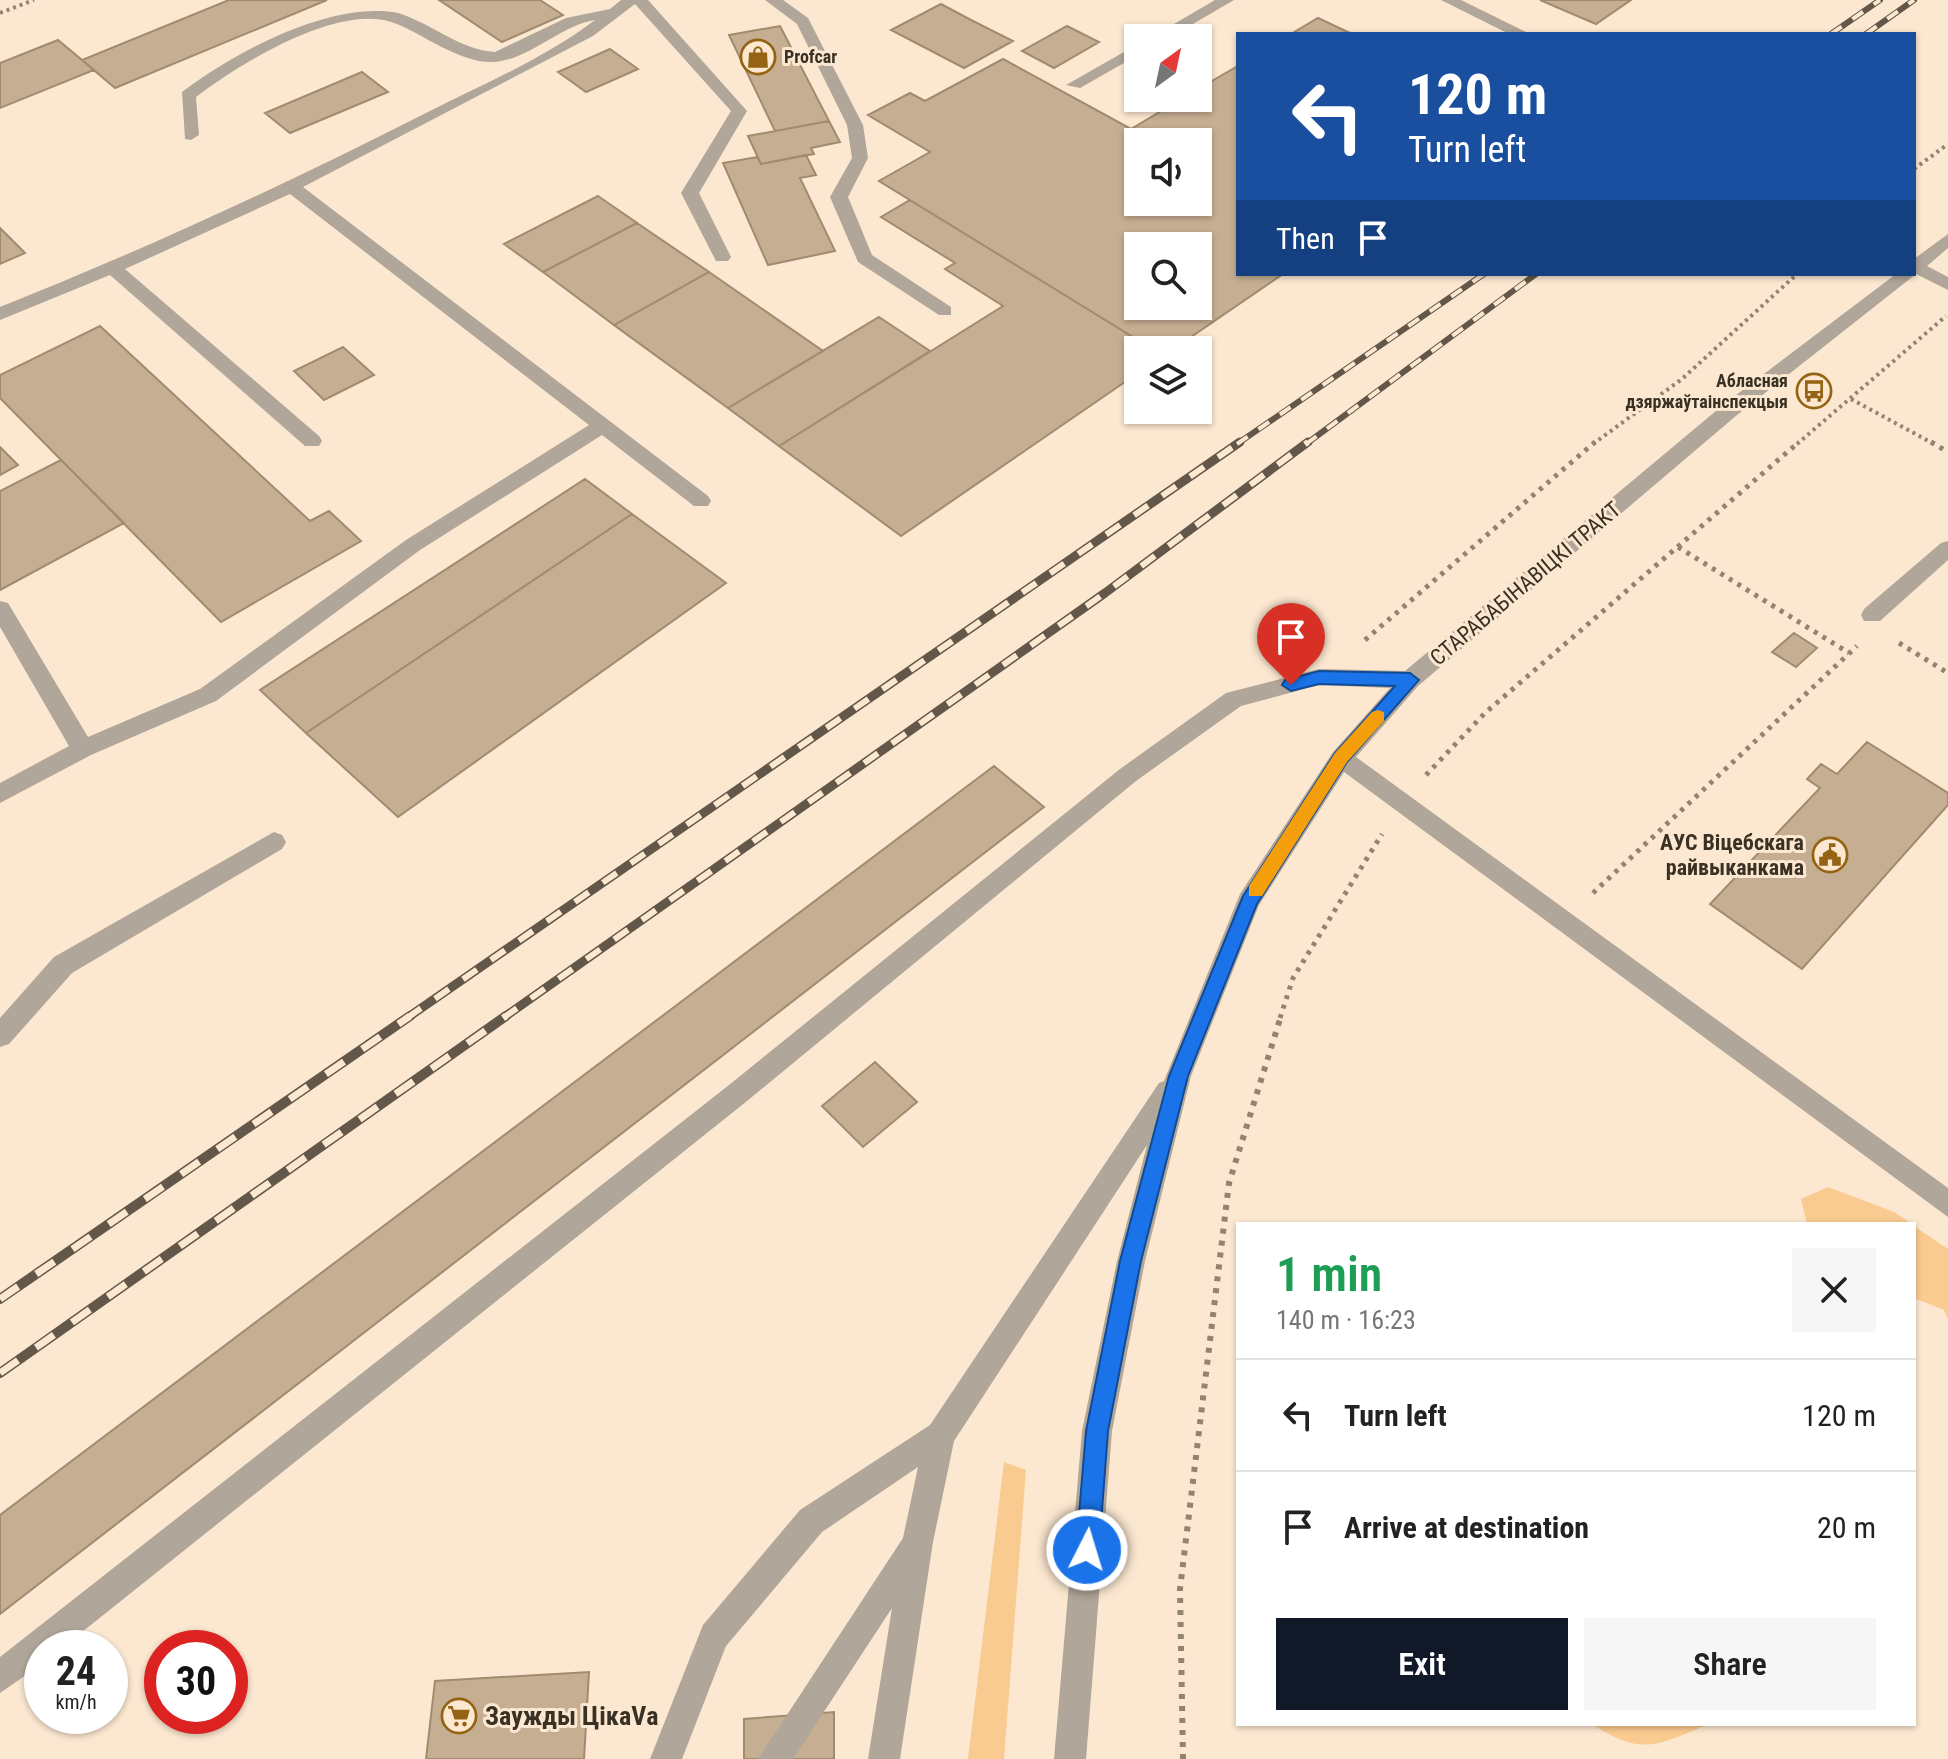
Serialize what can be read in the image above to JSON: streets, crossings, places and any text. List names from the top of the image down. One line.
{"streets":{"street":["СТАРАБАБІНАВІЦКІ ТРАКТ"]},"places":{"shop":["Profcar"],"bus stop":["Абласная дзяржаўтаінспекцыя"],"public building":["АУС Віцебскага райвыканкама"],"supermarket":["Заужды ЦікаVа"]},"north":"top right","page":{"turn":["120 m","Turn left"],"then":"Then","heading":["1 min","140 m · 16:23"],"list":[{"name":"Turn left","value":"120 m"},{"name":"Arrive at destination","value":"20 m"}],"buttons":["Exit","Share"],"speed":"24 km/h","limit":"30"}}
